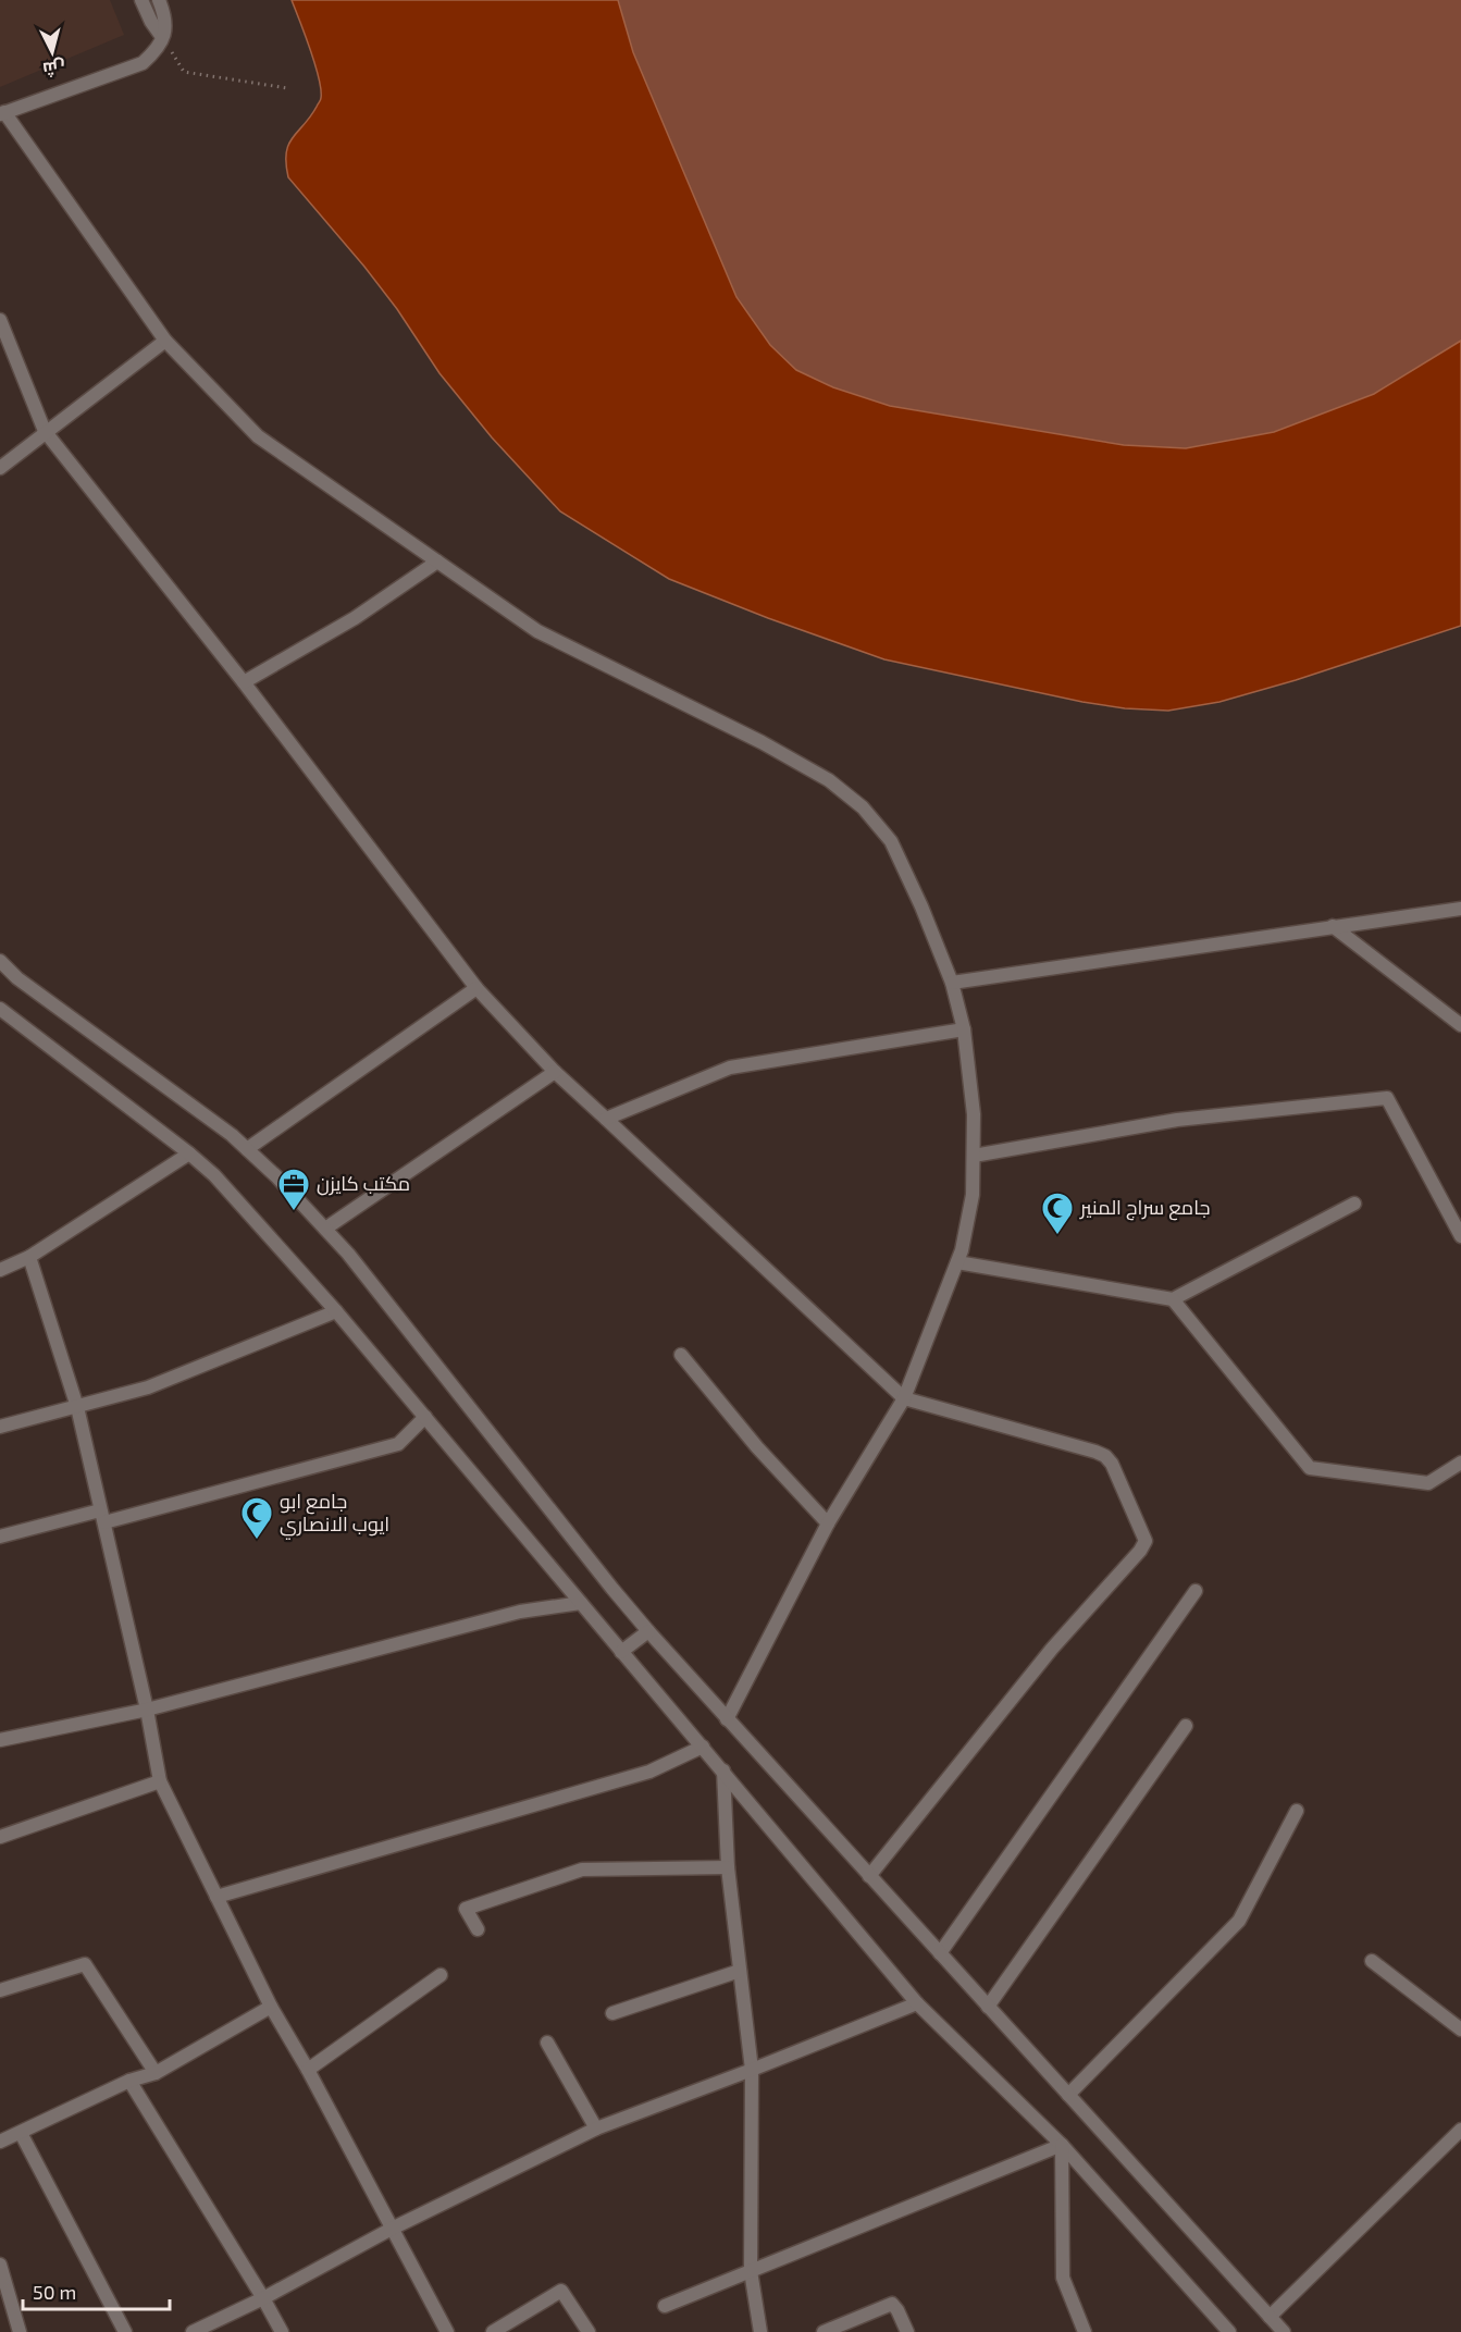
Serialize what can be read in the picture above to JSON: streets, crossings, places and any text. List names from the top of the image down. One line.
{"places":{"office":["مكتب كايزن"],"mosque":["جامع سراج المنير","جامع ابو ايوب الانصاري"]},"scale_bar":"50 m","north":"bottom"}
